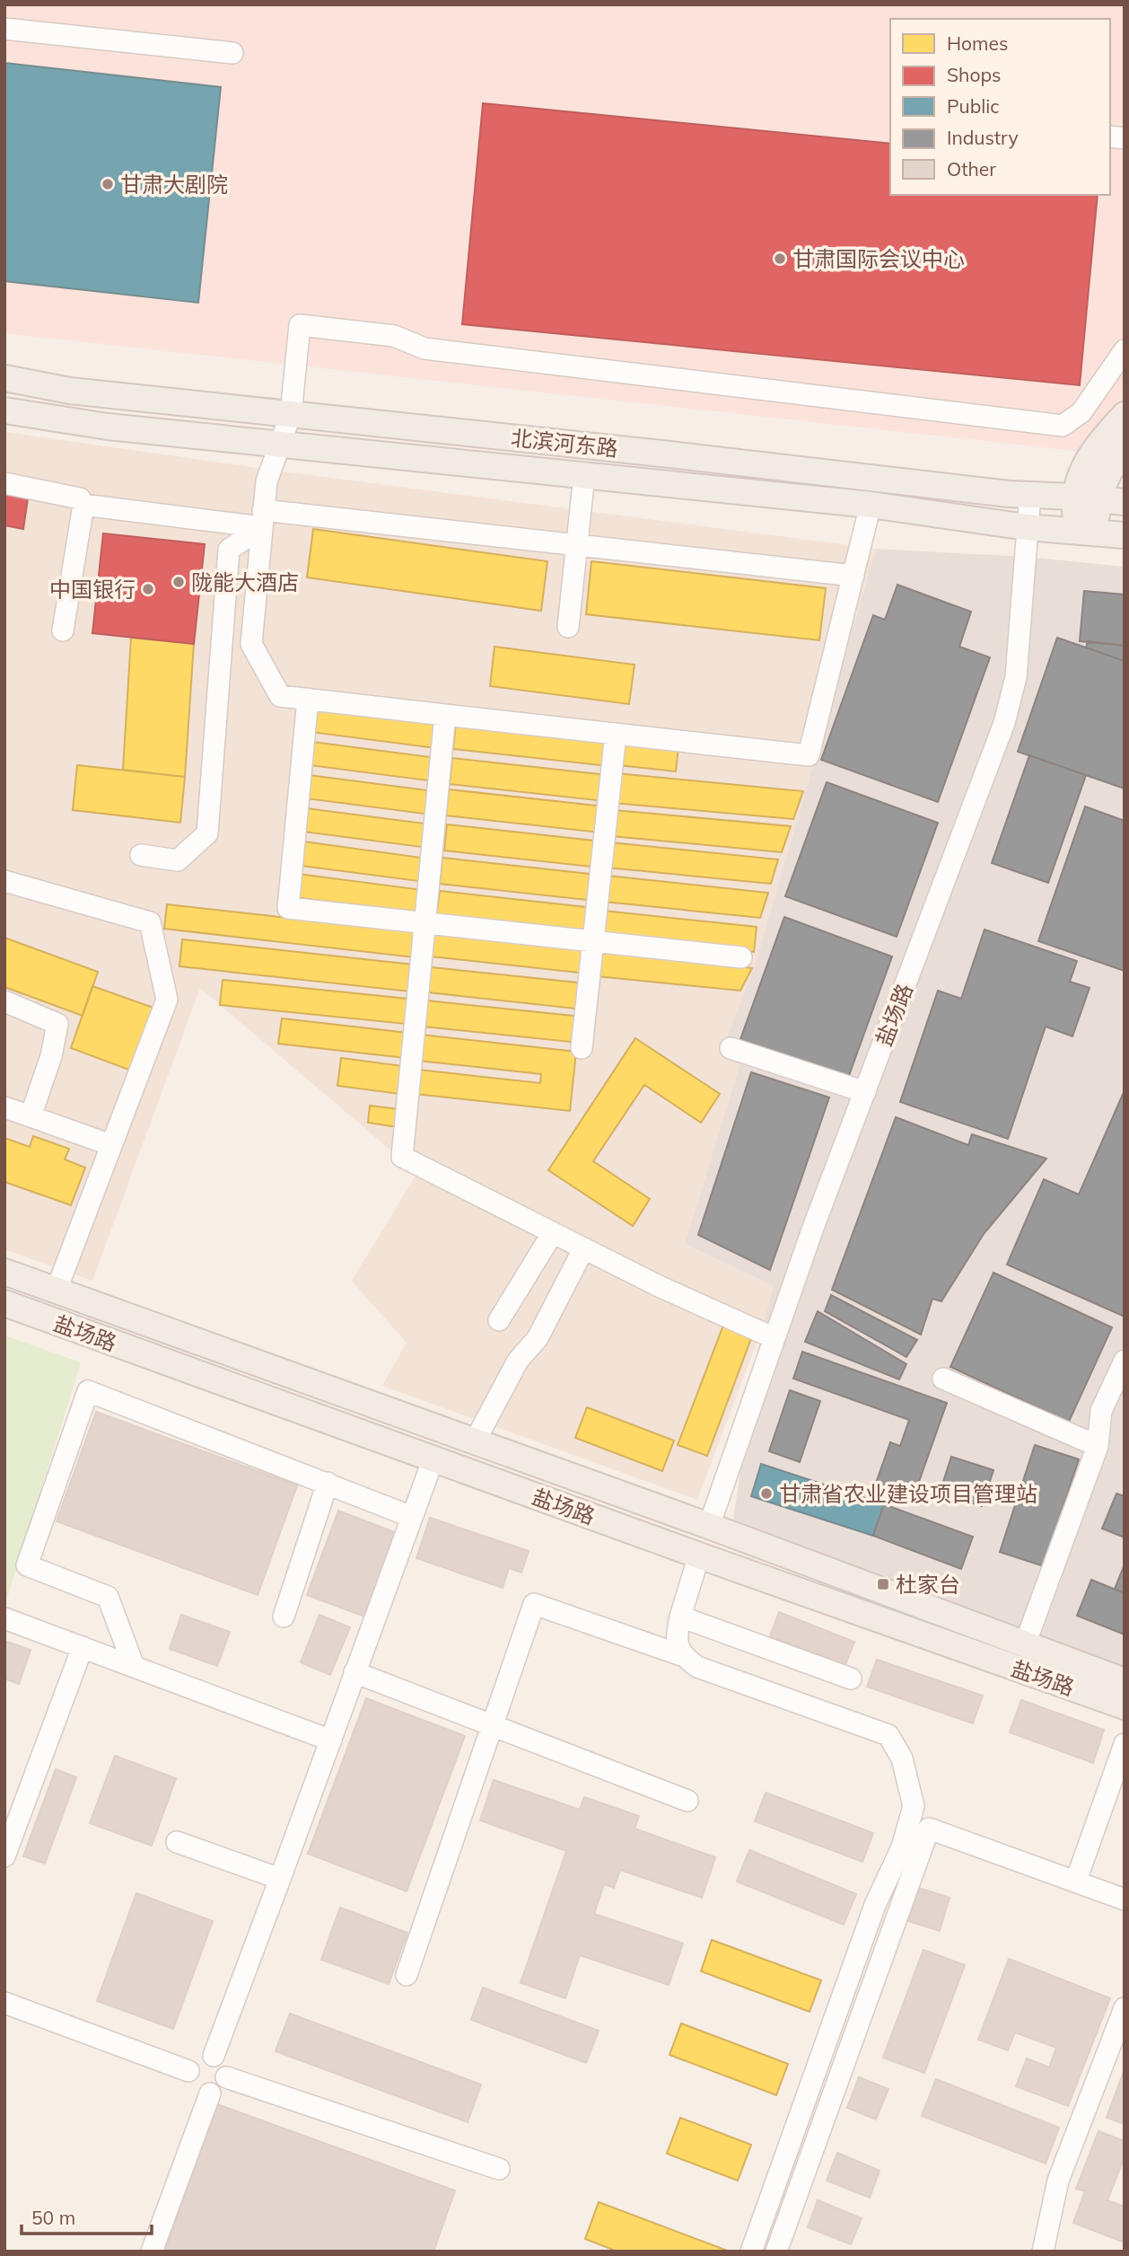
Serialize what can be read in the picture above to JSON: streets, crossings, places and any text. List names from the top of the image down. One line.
{"streets":{"main road":["北滨河东路","盐场路"]},"crossings":[["北滨河东路","盐场路"]],"places":{"other":["甘肃大剧院","甘肃国际会议中心","陇能大酒店","中国银行","甘肃省农业建设项目管理站"],"transit":["杜家台"]},"legend":["Homes","Shops","Public","Industry","Other"],"scale_bar":"50 m"}
